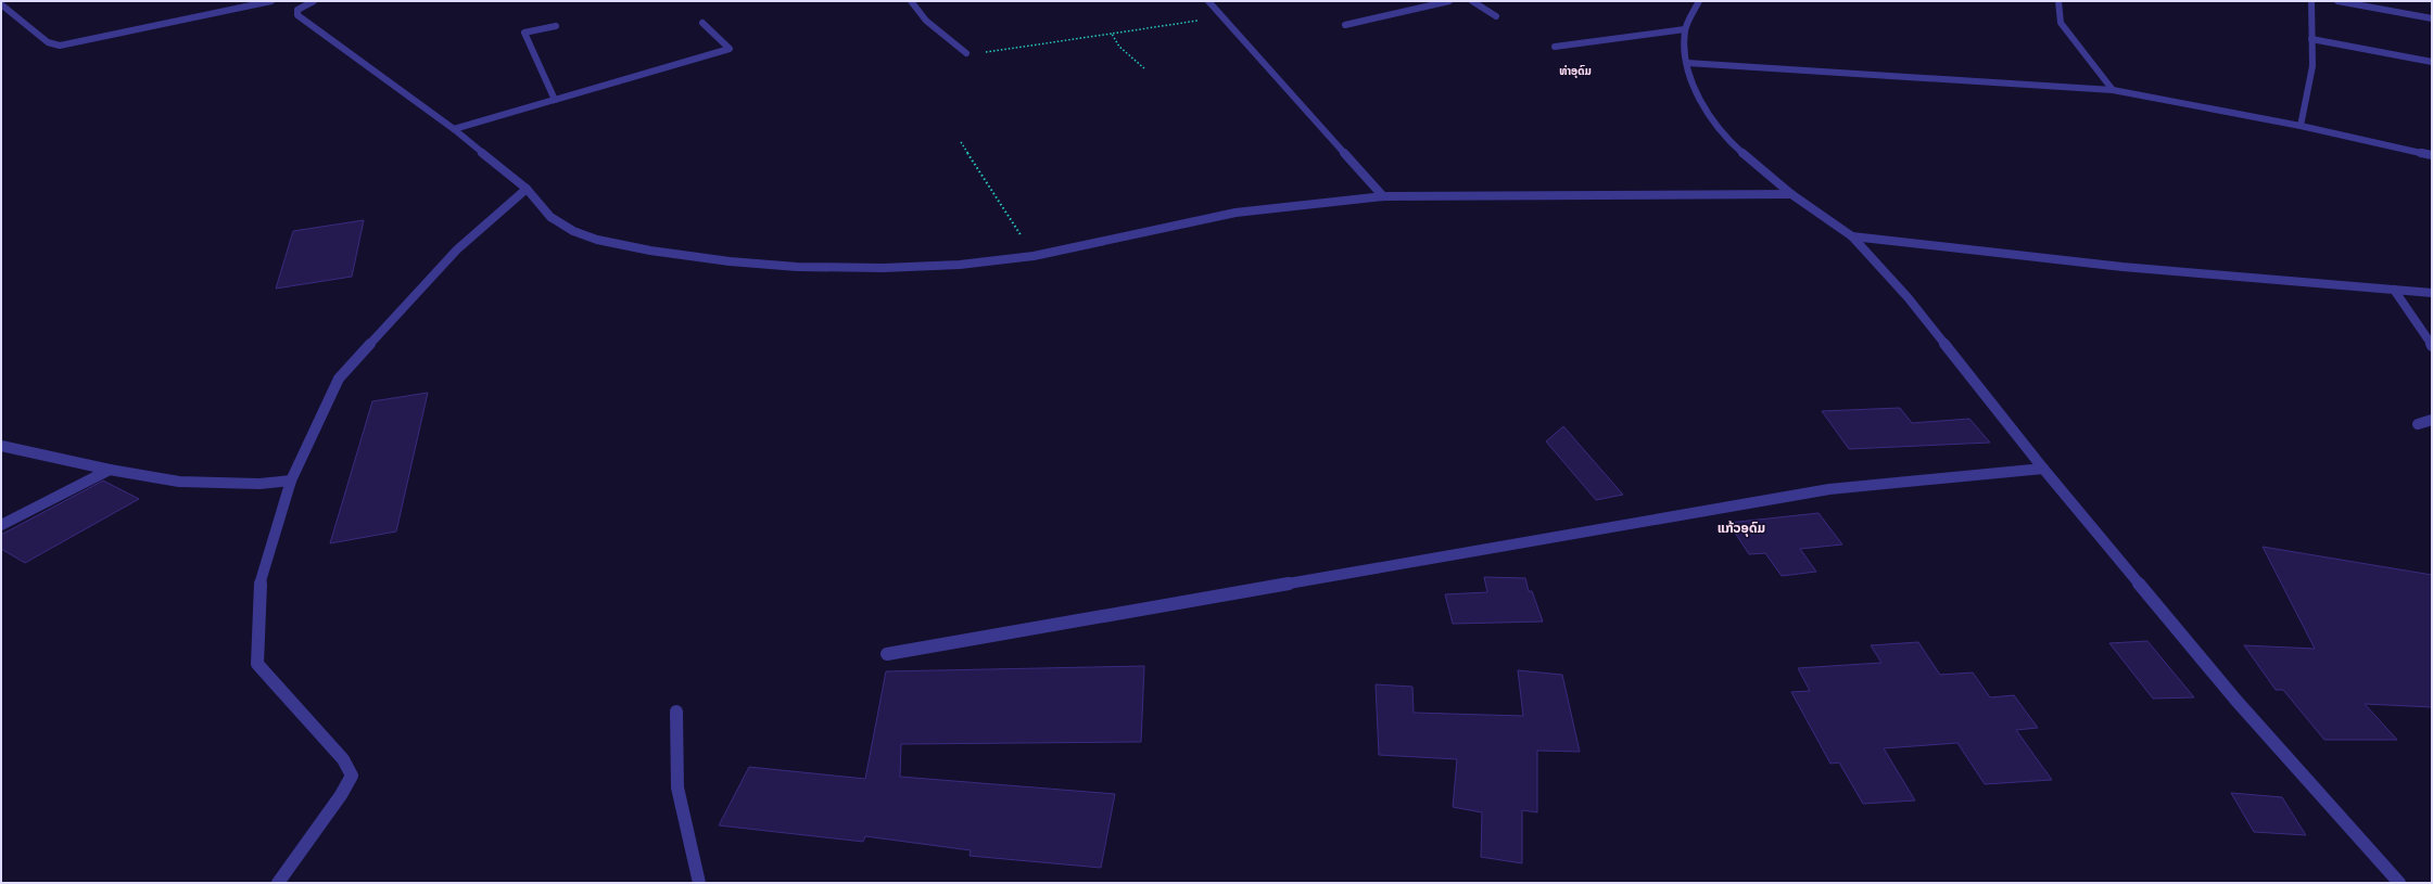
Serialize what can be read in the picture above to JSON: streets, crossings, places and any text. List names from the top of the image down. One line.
{"districts":["ທ່າອຸດົມ","ແກ້ວອຸດົມ"]}
